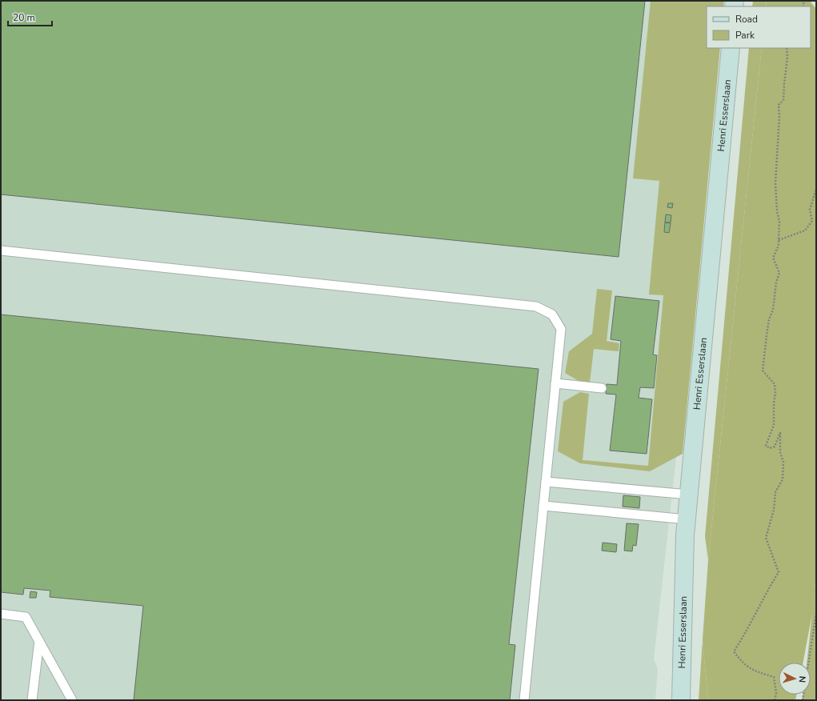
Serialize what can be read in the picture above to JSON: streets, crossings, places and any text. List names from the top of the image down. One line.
{"streets":{"street":["Henri Esserslaan"]},"legend":["Road","Park"],"scale_bar":"20 m","north":"right"}
